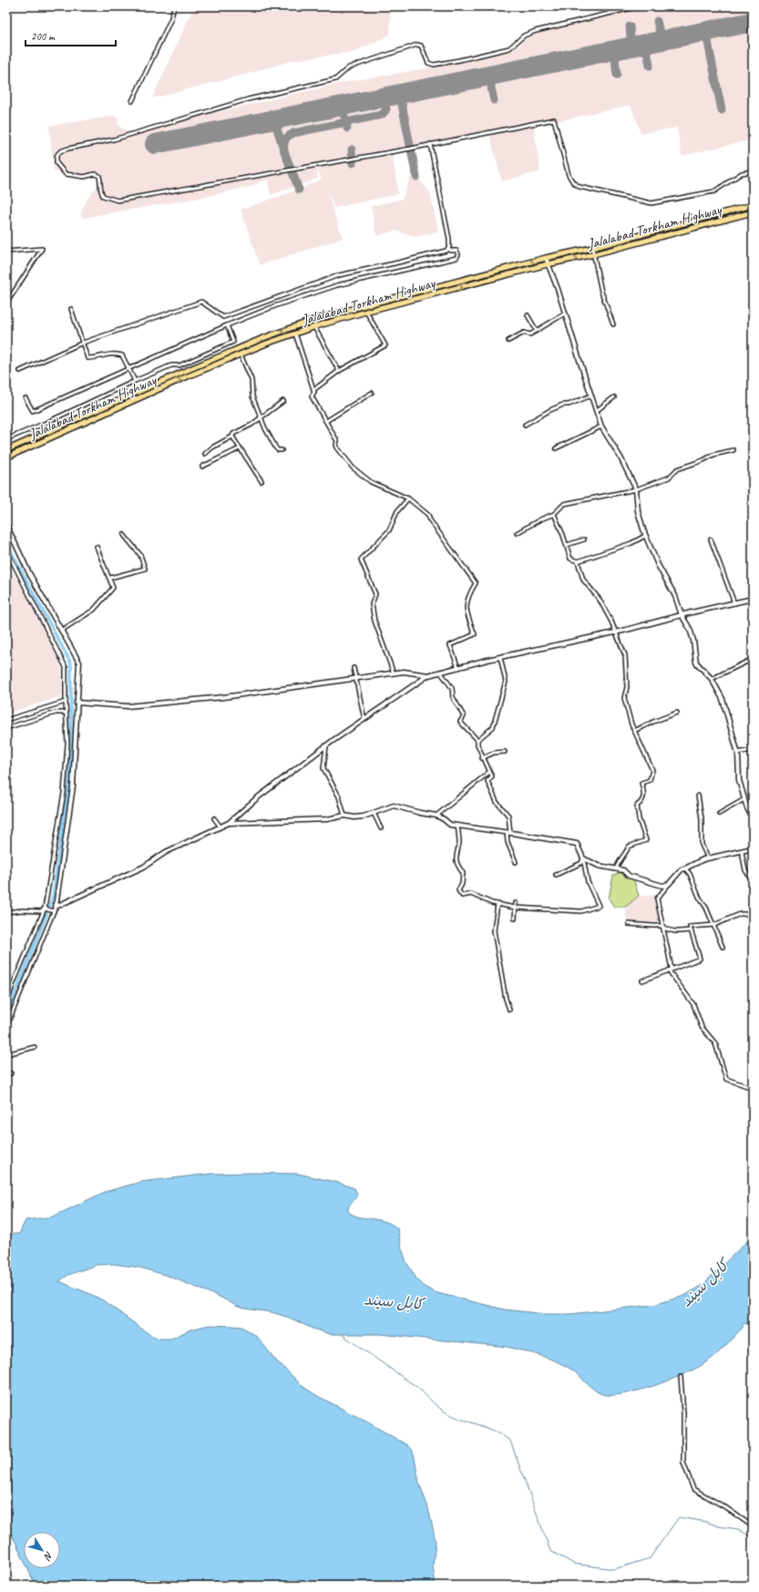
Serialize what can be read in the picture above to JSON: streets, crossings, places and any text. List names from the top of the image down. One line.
{"streets":{"highway":["Jalalabad Torkham Highway"]},"water":["کابل سيند"],"scale_bar":"200 m","north":"bottom right"}
